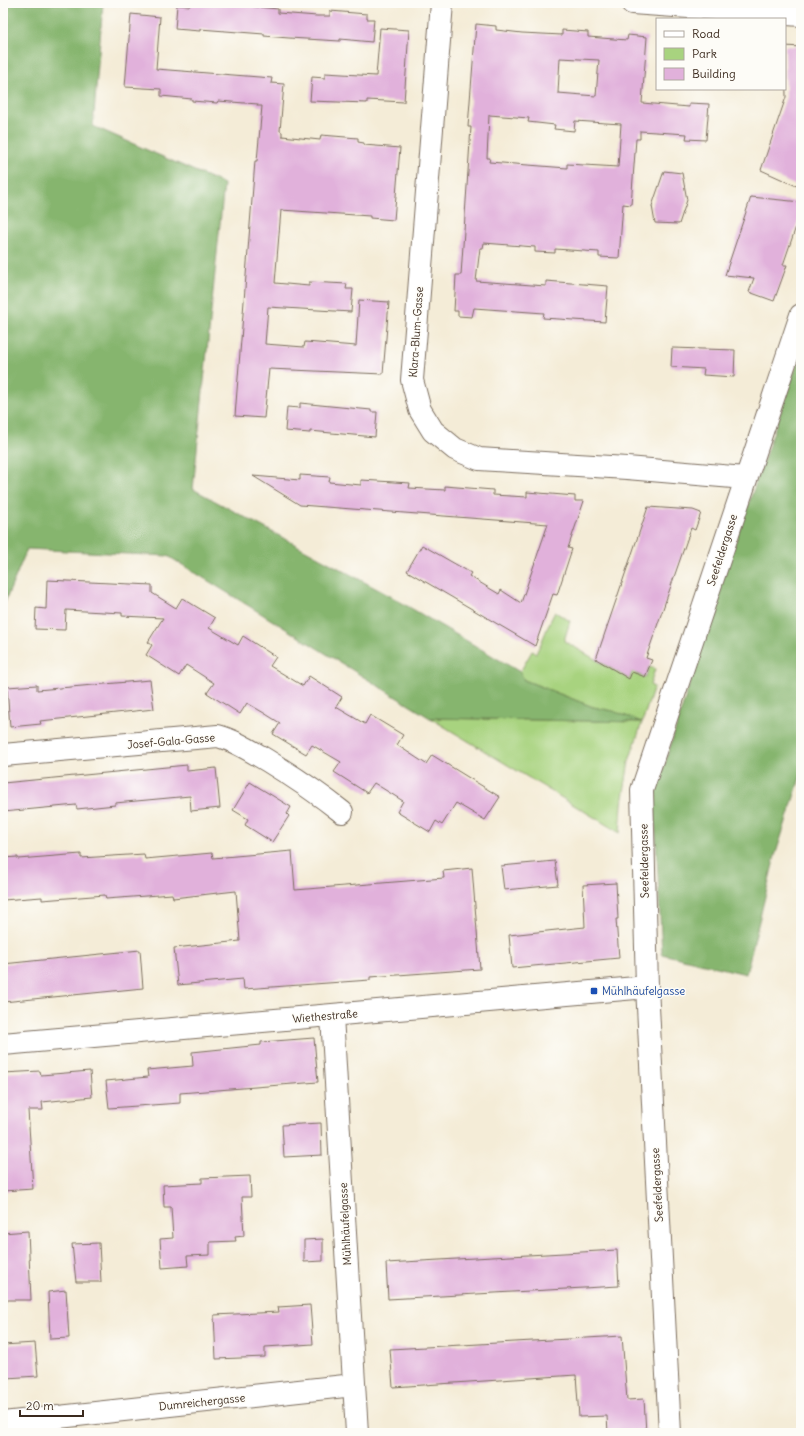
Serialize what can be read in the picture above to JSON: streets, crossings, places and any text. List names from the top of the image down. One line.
{"streets":{"street":["Klara-Blum-Gasse","Seefeldergasse","Josef-Gala-Gasse","Wiethestraße","Mühlhäufelgasse","Dumreichergasse"]},"crossings":[["Klara-Blum-Gasse","Seefeldergasse"],["Seefeldergasse","Wiethestraße"],["Wiethestraße","Mühlhäufelgasse"],["Mühlhäufelgasse","Dumreichergasse"]],"places":{"transit":["Mühlhäufelgasse"]},"legend":["Road","Park","Building"],"scale_bar":"20 m"}
